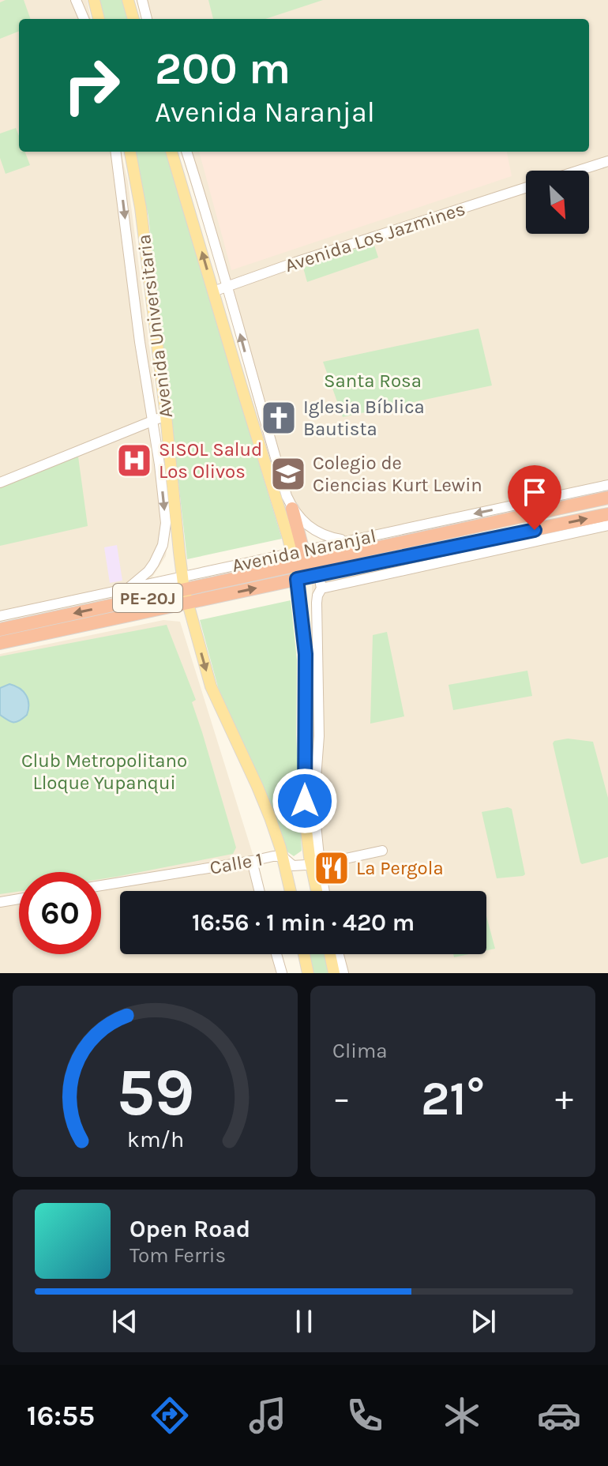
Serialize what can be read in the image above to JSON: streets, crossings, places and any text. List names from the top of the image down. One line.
{"streets":{"highway":["Avenida Naranjal","PE-20J"],"main road":["Avenida Los Jazmines","Avenida Universitaria","Calle 1"]},"crossings":[["Avenida Universitaria","Avenida Naranjal"],["Avenida Universitaria","Calle 1"]],"parks":["Santa Rosa","Club Metropolitano Lloque Yupanqui"],"places":{"church":["Iglesia Bíblica Bautista"],"hospital":["SISOL Salud Los Olivos"],"school or university":["Colegio de Ciencias Kurt Lewin"],"restaurant":["La Pergola"]},"north":"bottom right","page":{"turn":["200 m","Avenida Naranjal"],"limit":"60","trip":"16:56 · 1 min · 420 m","tile":"Clima","heat":["−","21°","+"],"song":["Open Road","Tom Ferris"],"tabs":"16:55","gauge":["59","km/h"]}}
